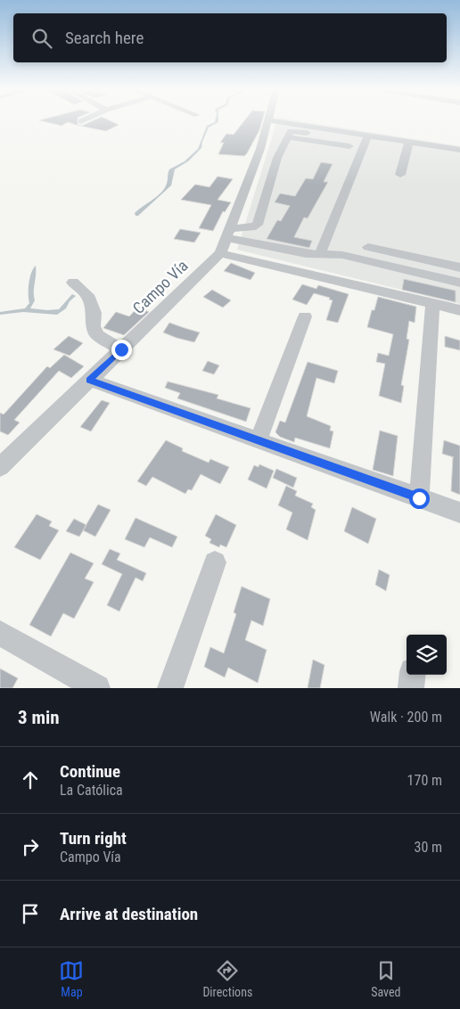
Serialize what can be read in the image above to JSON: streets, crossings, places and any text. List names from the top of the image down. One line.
{"streets":{"street":["Campo Vía"]},"page":{"search":"Search here","heading":["3 min","Walk · 200 m"],"list":[["Continue","La Católica","170 m"],["Turn right","Campo Vía","30 m"],"Arrive at destination"],"nav":["Map","Directions","Saved"]}}
